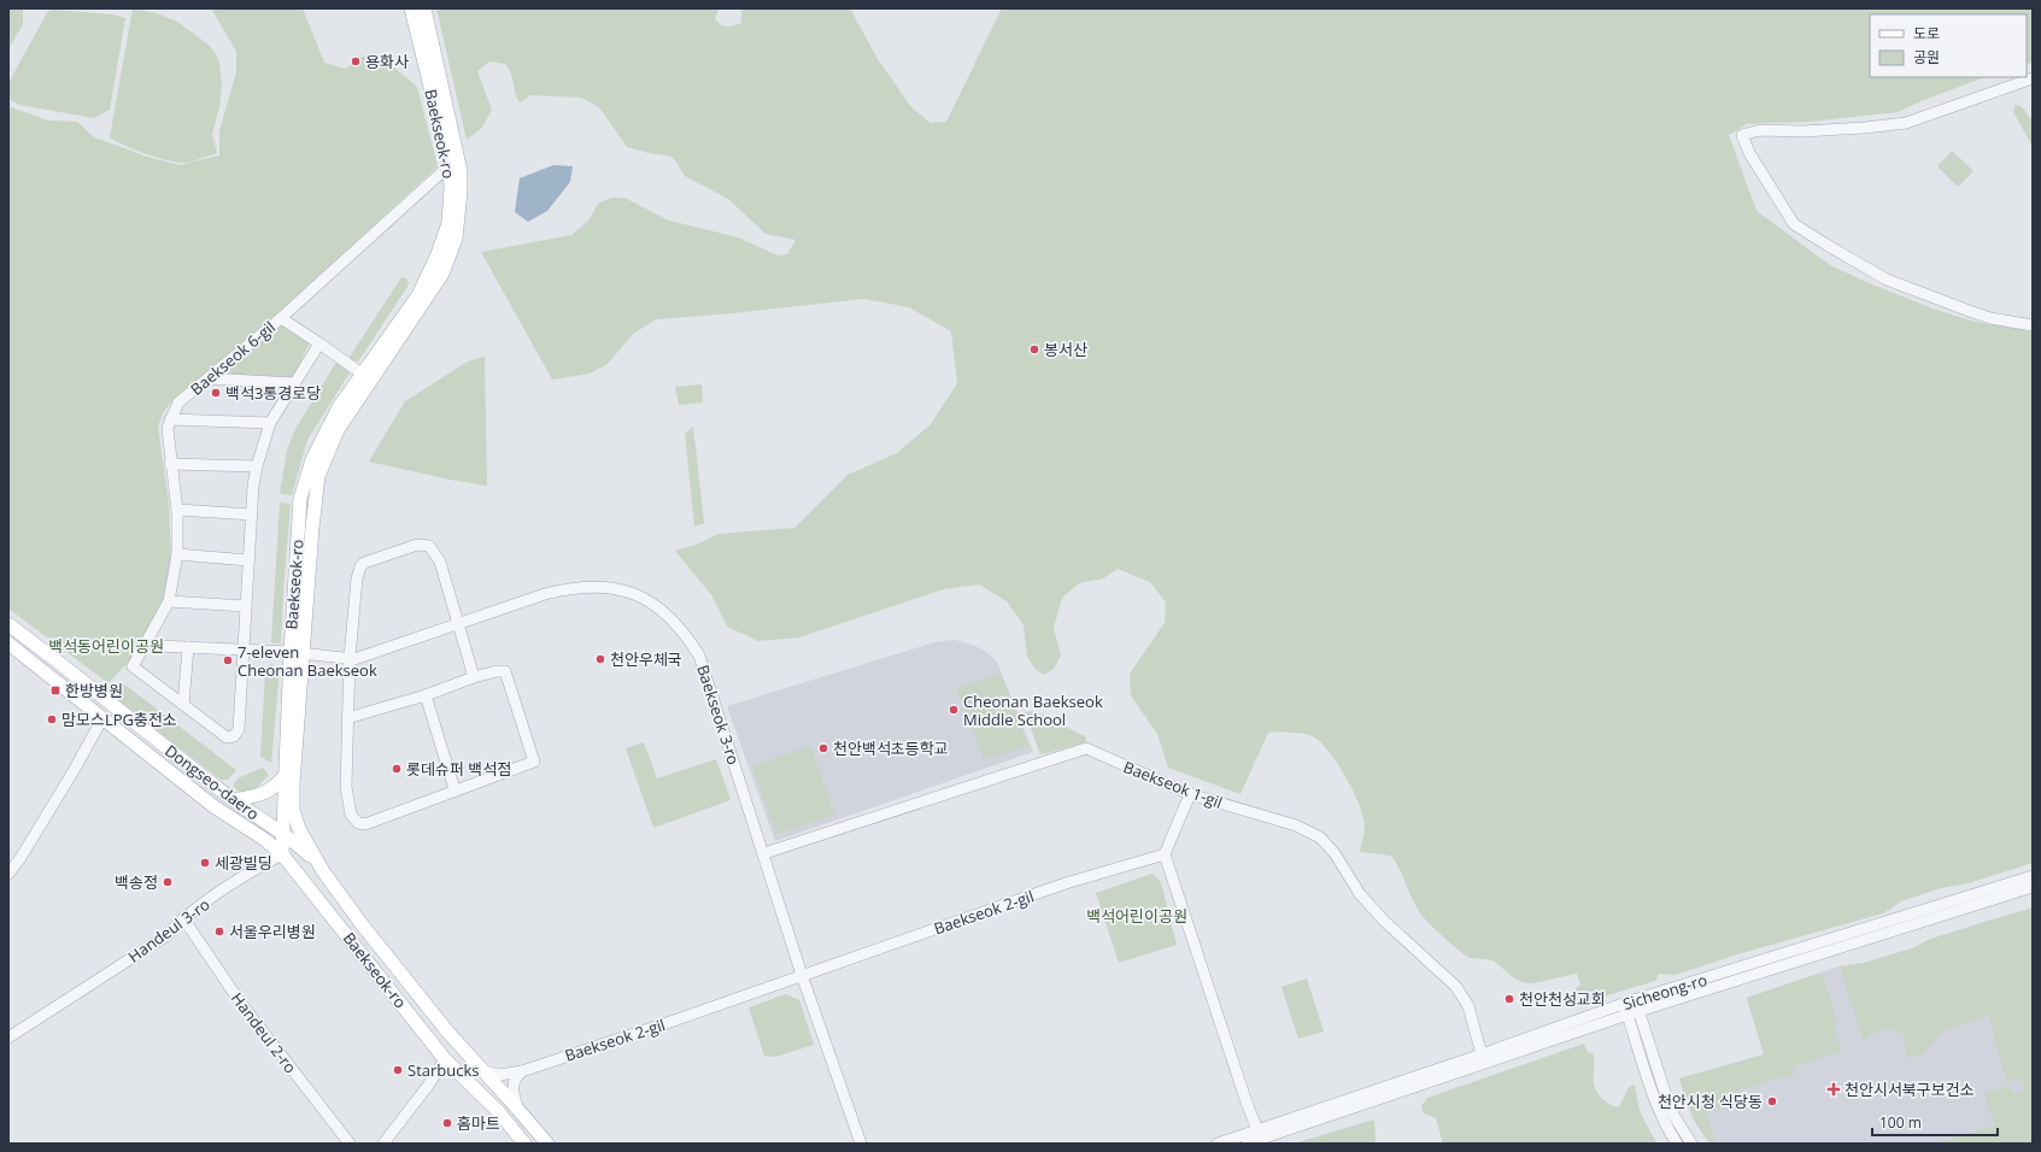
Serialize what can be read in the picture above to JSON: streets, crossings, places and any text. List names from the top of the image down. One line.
{"streets":{"main road":["Baekseok-ro","Dongseo-daero"],"street":["Baekseok 6-gil","Baekseok 3-ro","Baekseok 1-gil","Baekseok 2-gil","Handeul 3-ro","Sicheong-ro","Handeul 2-ro"]},"crossings":[["Baekseok-ro","Baekseok 6-gil"],["Baekseok-ro","Baekseok 3-ro"],["Baekseok-ro","Dongseo-daero"],["Baekseok-ro","Baekseok 2-gil"],["Baekseok-ro","Handeul 3-ro"],["Baekseok 6-gil","Baekseok 3-ro"],["Baekseok 3-ro","Baekseok 1-gil"],["Baekseok 3-ro","Baekseok 2-gil"],["Dongseo-daero","Handeul 3-ro"],["Baekseok 1-gil","Sicheong-ro"],["Handeul 3-ro","Handeul 2-ro"]],"parks":["백석동어린이공원","백석어린이공원"],"places":{"other":["용화사","봉서산","백석3통경로당","천안우체국","7-eleven Cheonan Baekseok","Cheonan Baekseok Middle School","맘모스LPG충전소","천안백석초등학교","롯데슈퍼 백석점","세광빌딩","백송정","서울우리병원","천안천성교회","Starbucks","천안시청 식당동","홈마트"],"transit":["한방병원"],"health":["천안시서북구보건소"]},"legend":["도로","공원"],"scale_bar":"100 m"}
